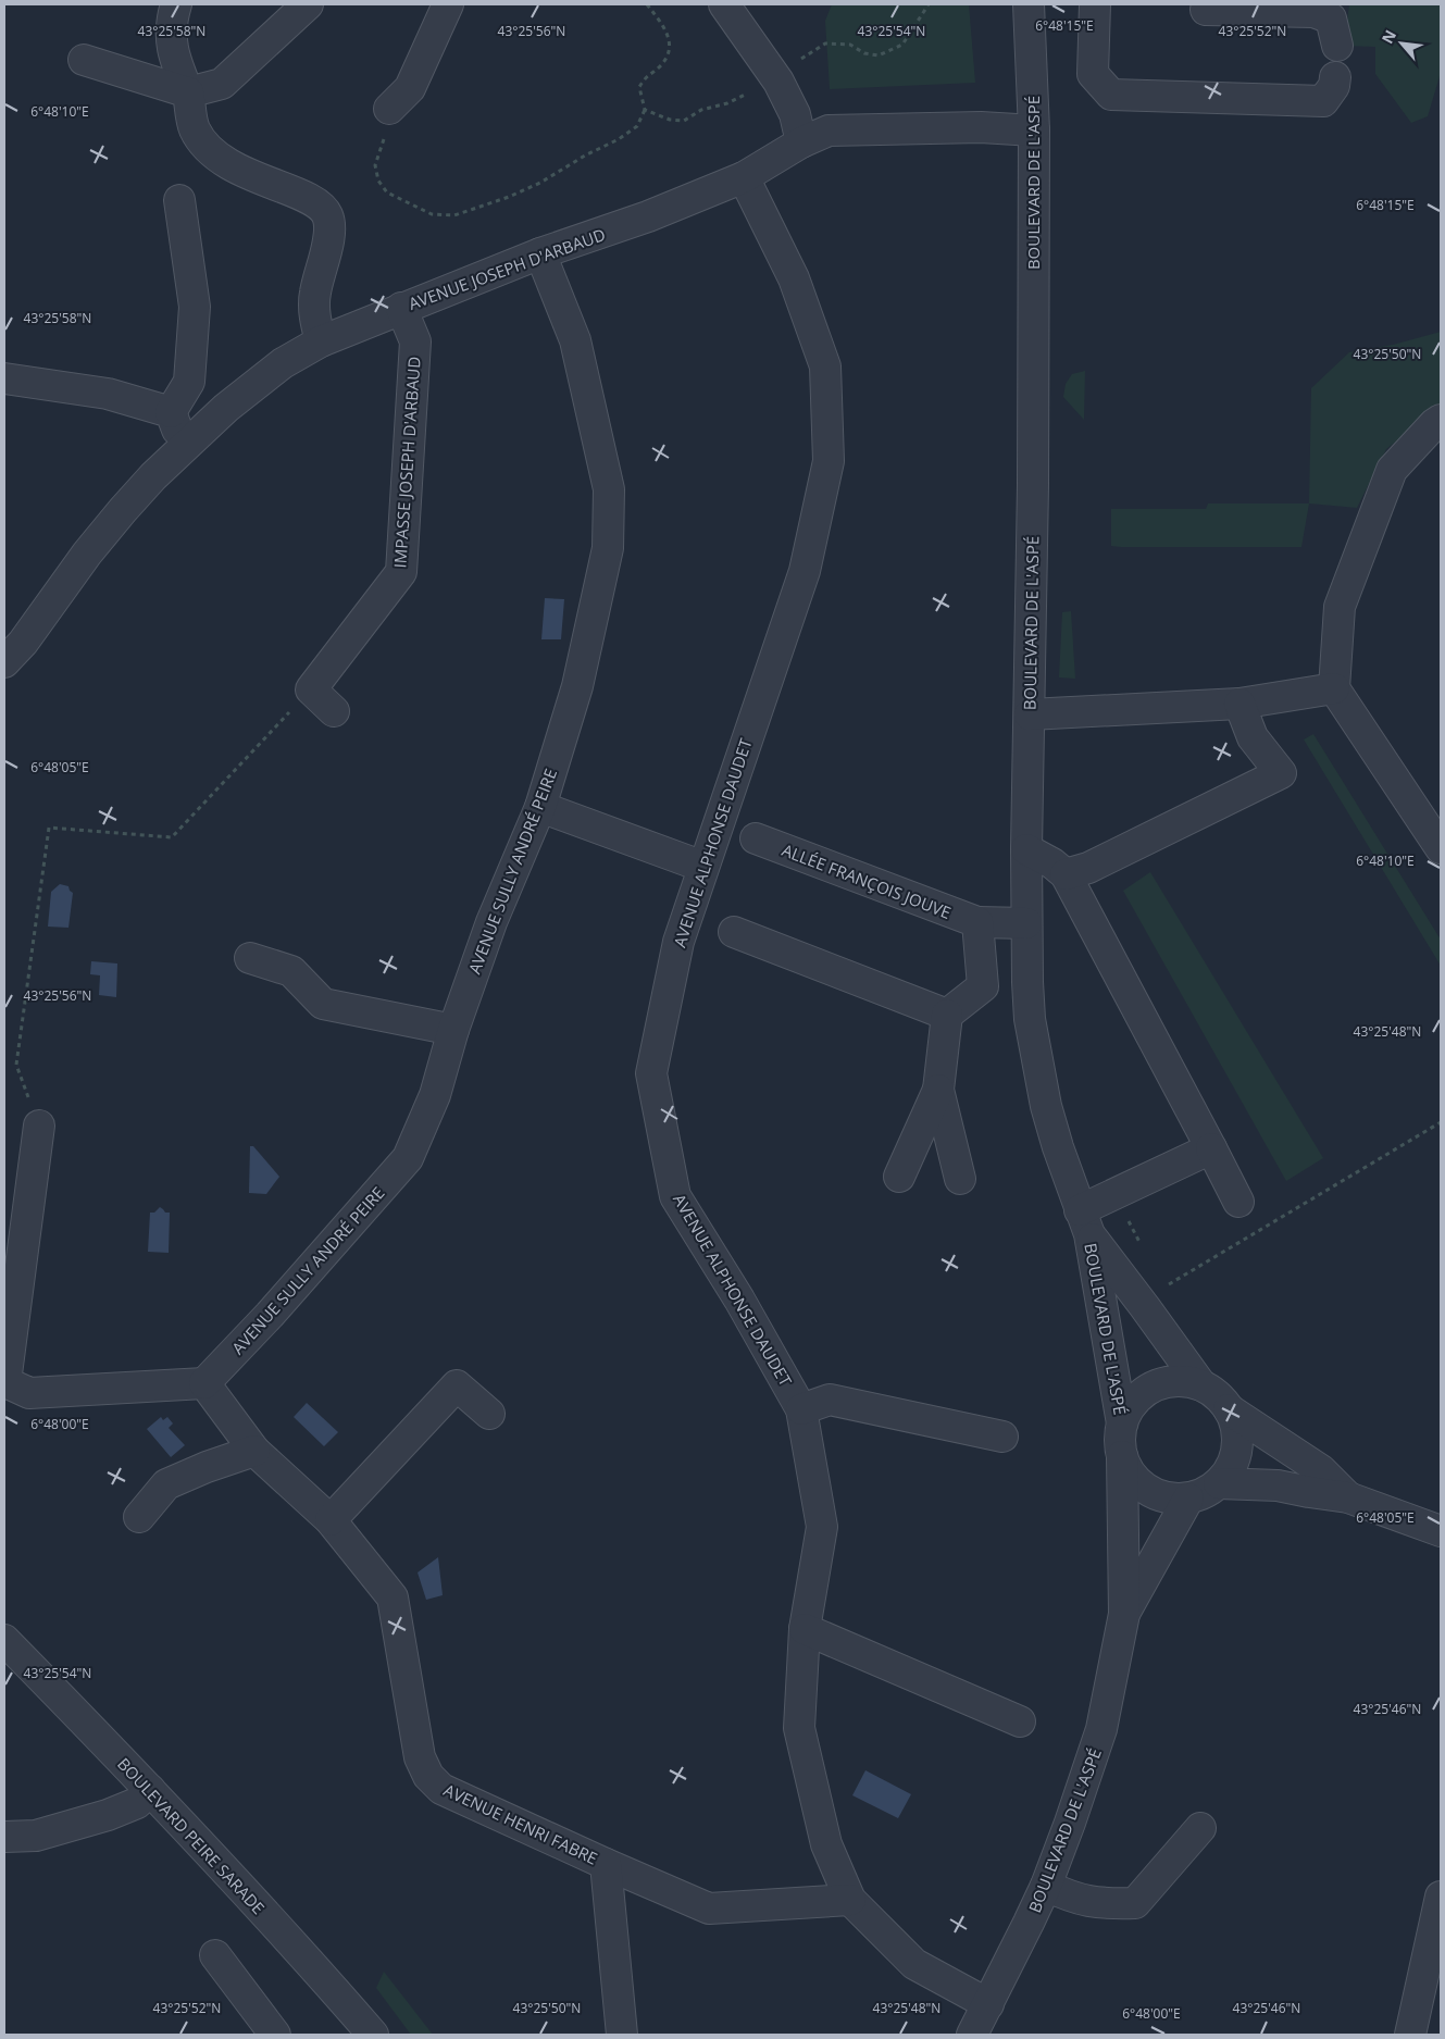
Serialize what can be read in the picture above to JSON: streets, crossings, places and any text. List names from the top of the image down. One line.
{"streets":{"street":["BOULEVARD DE L'ASPÉ","AVENUE JOSEPH D'ARBAUD","IMPASSE JOSEPH D'ARBAUD","AVENUE ALPHONSE DAUDET","AVENUE SULLY ANDRÉ PEIRE","ALLÉE FRANÇOIS JOUVE","AVENUE HENRI FABRE","BOULEVARD PEIRE SARADE"]},"crossings":[["BOULEVARD DE L'ASPÉ","AVENUE JOSEPH D'ARBAUD"],["BOULEVARD DE L'ASPÉ","AVENUE ALPHONSE DAUDET"],["BOULEVARD DE L'ASPÉ","ALLÉE FRANÇOIS JOUVE"],["AVENUE JOSEPH D'ARBAUD","IMPASSE JOSEPH D'ARBAUD"],["AVENUE JOSEPH D'ARBAUD","AVENUE ALPHONSE DAUDET"],["AVENUE JOSEPH D'ARBAUD","AVENUE SULLY ANDRÉ PEIRE"],["AVENUE ALPHONSE DAUDET","AVENUE HENRI FABRE"],["AVENUE SULLY ANDRÉ PEIRE","AVENUE HENRI FABRE"]],"north":"top left","coordinates":["6°48'15\"E","43°25'58\"N","43°25'56\"N","43°25'54\"N","43°25'52\"N","6°48'10\"E","43°25'50\"N","6°48'05\"E","43°25'48\"N","6°48'00\"E","43°25'46\"N"]}
